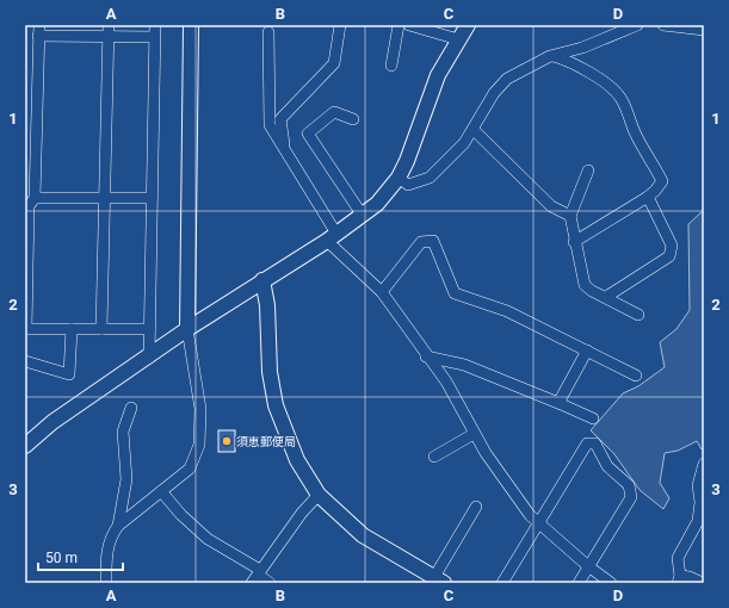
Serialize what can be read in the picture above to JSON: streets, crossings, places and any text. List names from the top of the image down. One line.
{"places":["須恵郵便局"],"scale_bar":"50 m","grid":{"columns":["A","B","C","D"],"rows":["1","2","3"]}}
